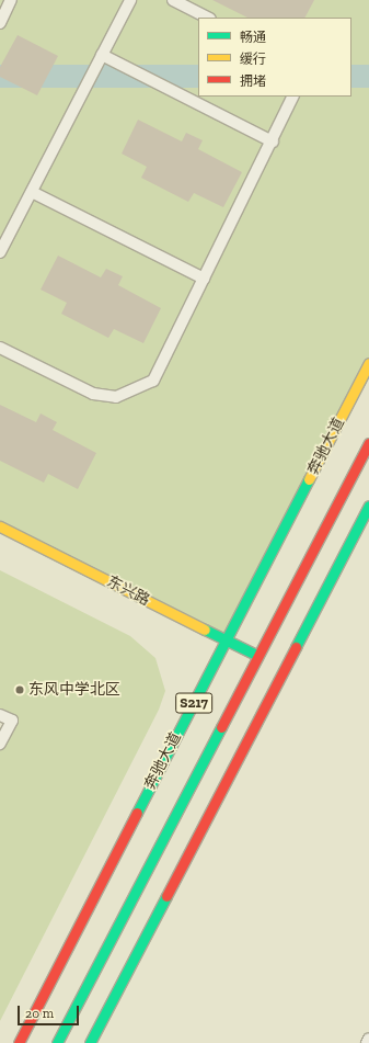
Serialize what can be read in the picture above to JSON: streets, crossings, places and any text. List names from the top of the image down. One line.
{"streets":{"main road":["奔驰大道","东兴路","S217"]},"crossings":[["奔驰大道","东兴路"],["东兴路","S217"]],"places":["东风中学北区"],"legend":["畅通","缓行","拥堵"],"scale_bar":"20 m"}
